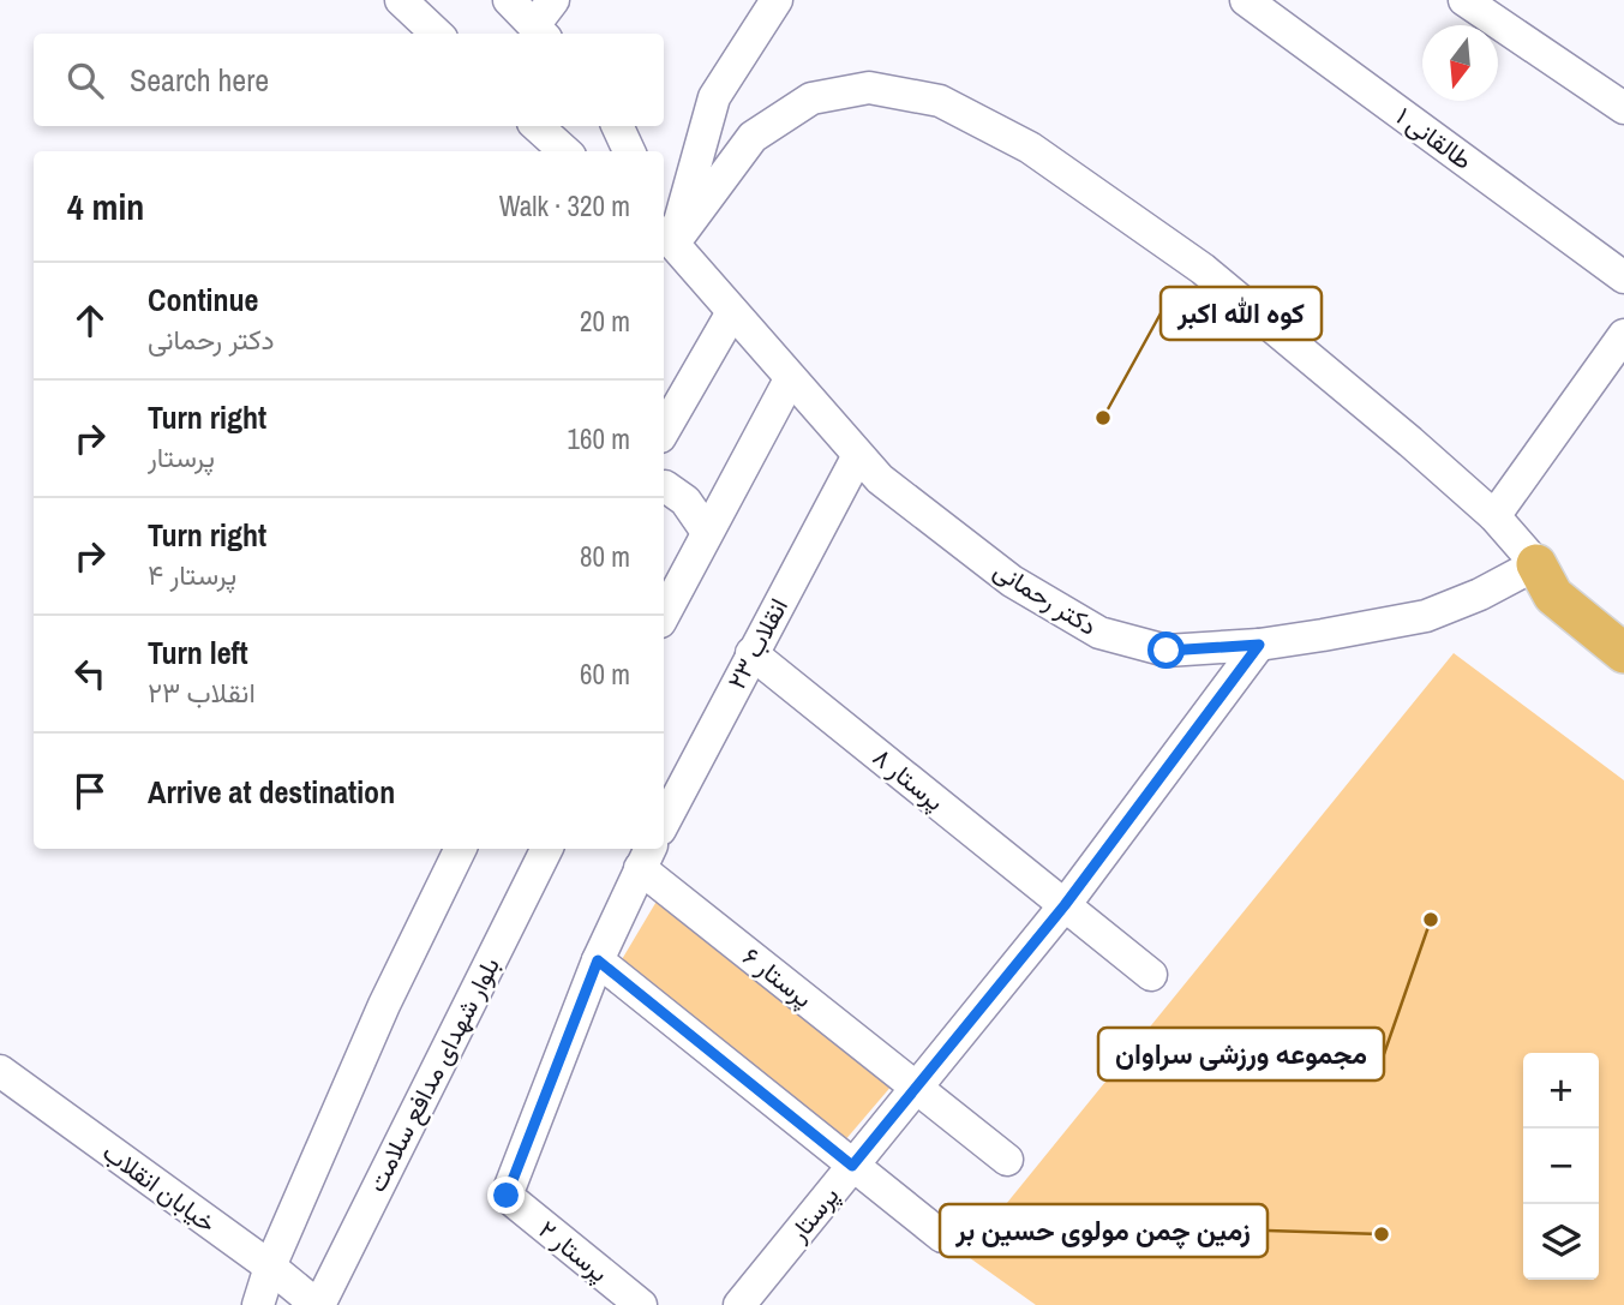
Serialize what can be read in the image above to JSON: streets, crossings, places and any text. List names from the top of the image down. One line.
{"streets":{"street":["طالقانی ۱","دکتر رحمانی","انقلاب ۲۳","پرستار ۸","پرستار ۶","بلوار شهدای مدافع سلامت","خیابان انقلاب","پرستار","پرستار ۲"]},"crossings":[["دکتر رحمانی","انقلاب ۲۳"],["دکتر رحمانی","پرستار"],["انقلاب ۲۳","پرستار ۸"],["پرستار ۸","پرستار"],["پرستار ۶","پرستار"],["بلوار شهدای مدافع سلامت","خیابان انقلاب"]],"places":["کوه الله اکبر","مجموعه ورزشی سراوان","زمین چمن مولوی حسین بر"],"north":"bottom","page":{"search":"Search here","heading":["4 min","Walk · 320 m"],"list":[["Continue","دکتر رحمانی","20 m"],["Turn right","پرستار","160 m"],["Turn right","پرستار ۴","80 m"],["Turn left","انقلاب ۲۳","60 m"],"Arrive at destination"],"map_buttons":["+","−"]}}
